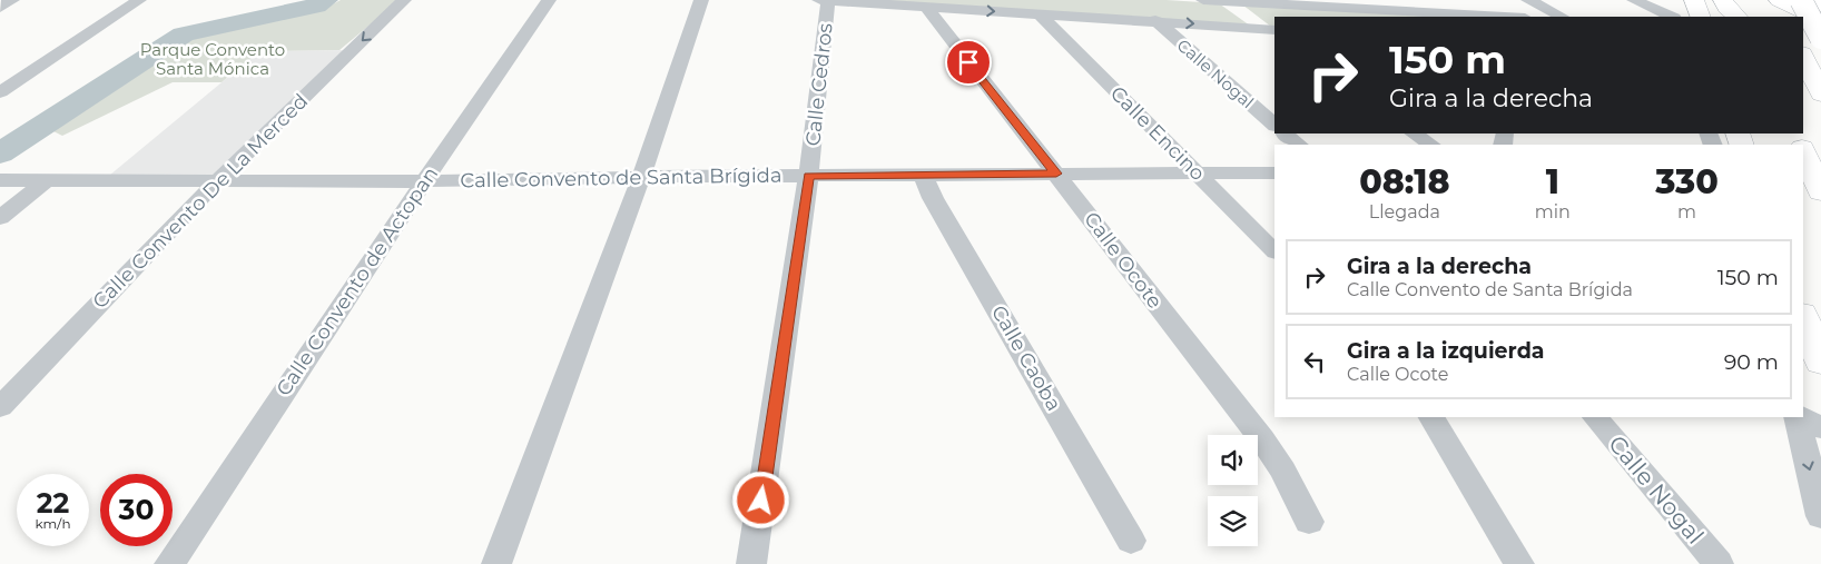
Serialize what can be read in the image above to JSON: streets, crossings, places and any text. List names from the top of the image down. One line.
{"streets":{"street":["Calle Nogal","Calle Cedros","Calle Encino","Calle Convento de Santa Brígida","Calle Convento De La Merced","Calle Ocote","Calle Convento de Actopan","Calle Caoba"]},"crossings":[["Calle Cedros","Calle Convento de Santa Brígida"],["Calle Encino","Calle Convento de Santa Brígida"],["Calle Convento de Santa Brígida","Calle Convento De La Merced"],["Calle Convento de Santa Brígida","Calle Ocote"],["Calle Convento de Santa Brígida","Calle Convento de Actopan"],["Calle Convento de Santa Brígida","Calle Caoba"]],"one_way":["Calle Convento De La Merced"],"parks":["Parque Convento Santa Mónica"],"page":{"turn":["150 m","Gira a la derecha"],"eta":["08:18","Llegada","1","min","330","m"],"list":[{"name":"Gira a la derecha","note":"Calle Convento de Santa Brígida","value":"150 m"},{"name":"Gira a la izquierda","note":"Calle Ocote","value":"90 m"}],"speed":"22 km/h","limit":"30"}}
